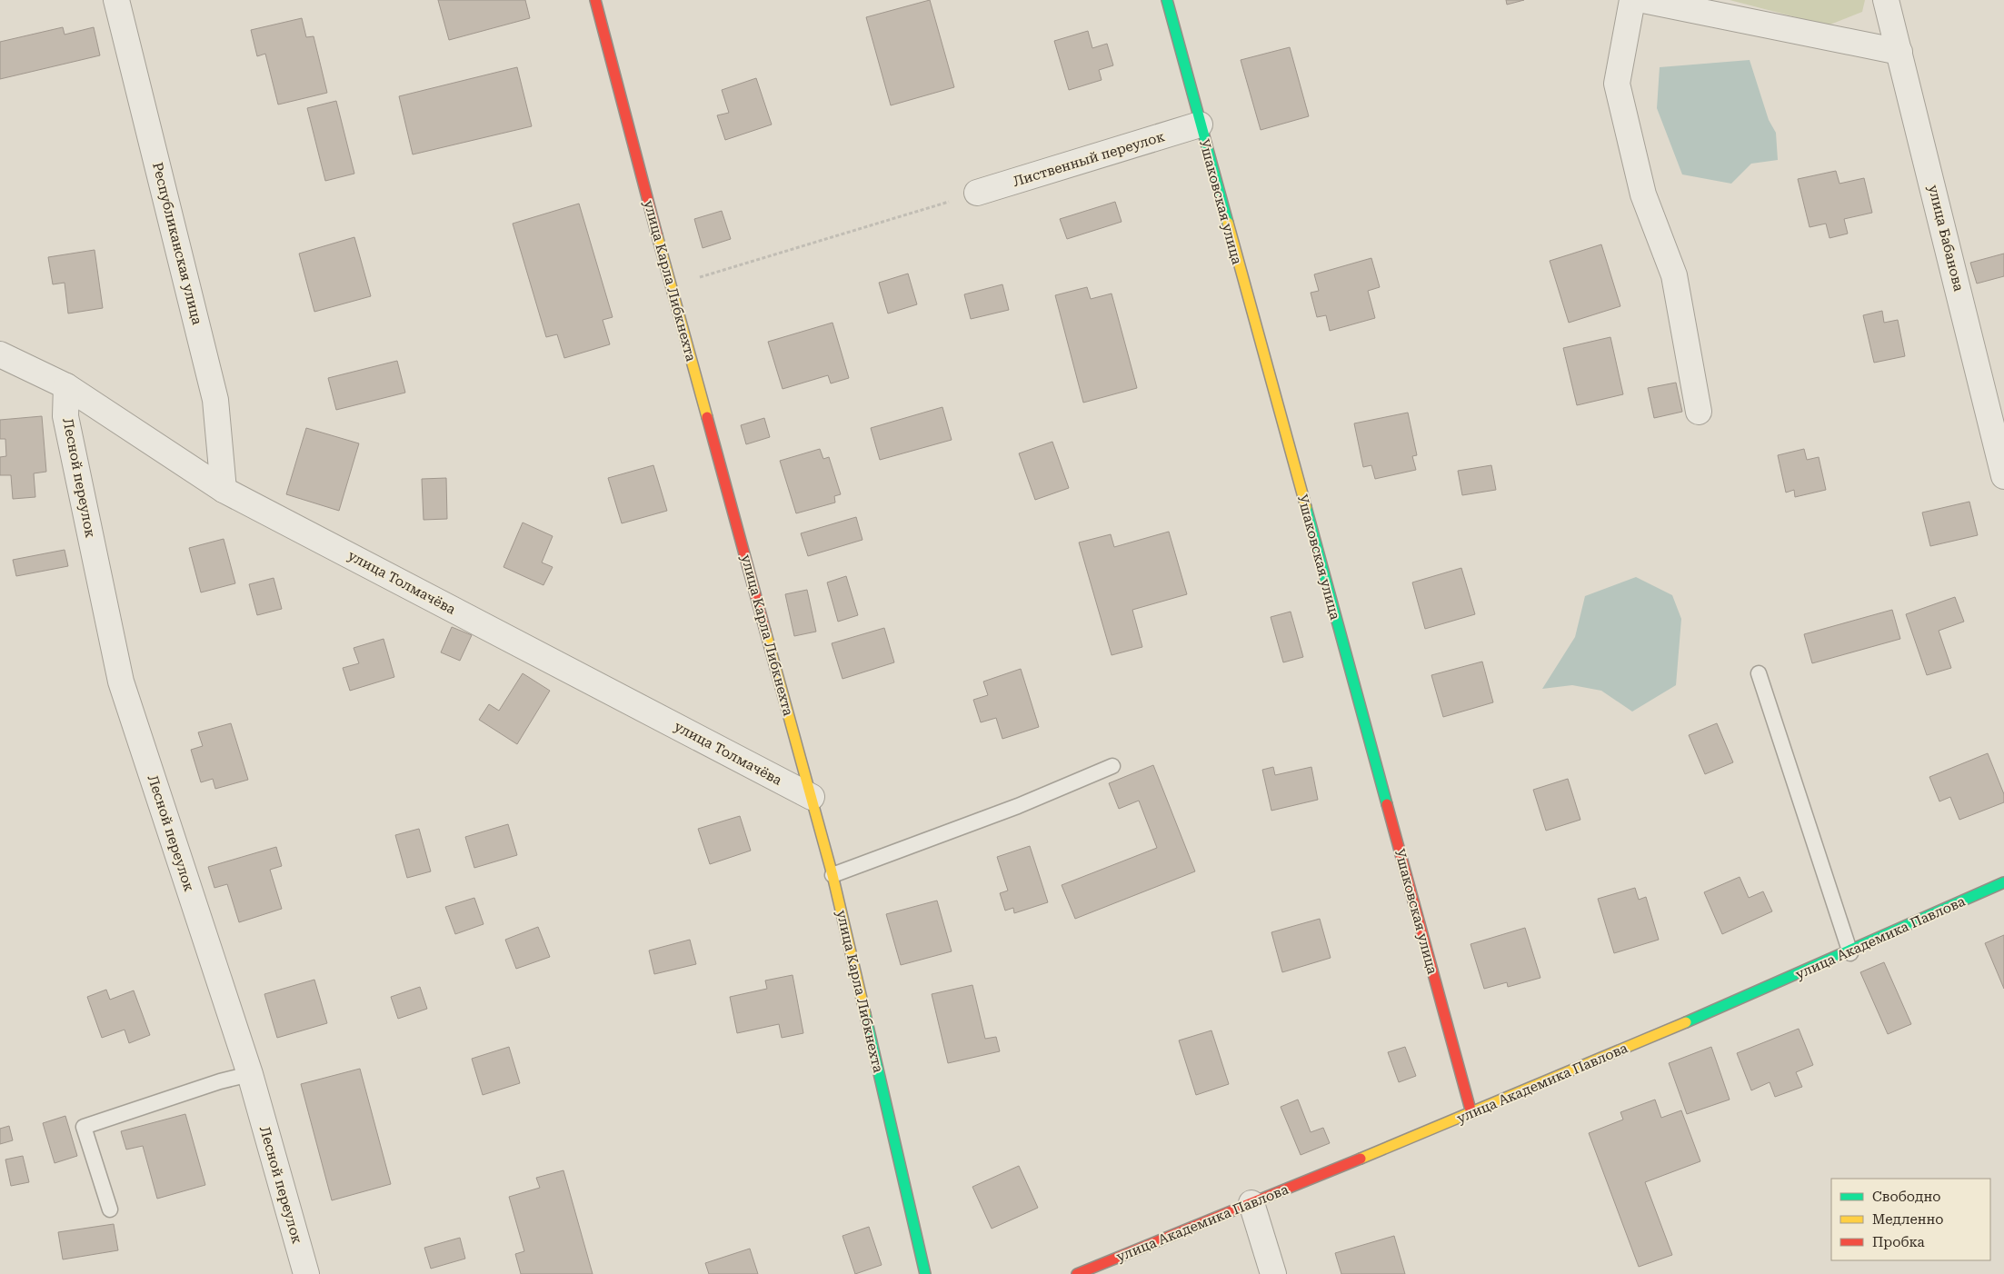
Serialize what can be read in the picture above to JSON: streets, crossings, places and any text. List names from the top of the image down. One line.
{"streets":{"street":["Лиственный переулок","Ушаковская улица","улица Бабанова","Республиканская улица","улица Карла Либкнехта","Лесной переулок","улица Толмачёва","улица Академика Павлова"]},"crossings":[["Лиственный переулок","Ушаковская улица"],["Ушаковская улица","улица Академика Павлова"],["Республиканская улица","улица Толмачёва"],["улица Карла Либкнехта","улица Толмачёва"],["Лесной переулок","улица Толмачёва"]],"legend":["Свободно","Медленно","Пробка"]}
